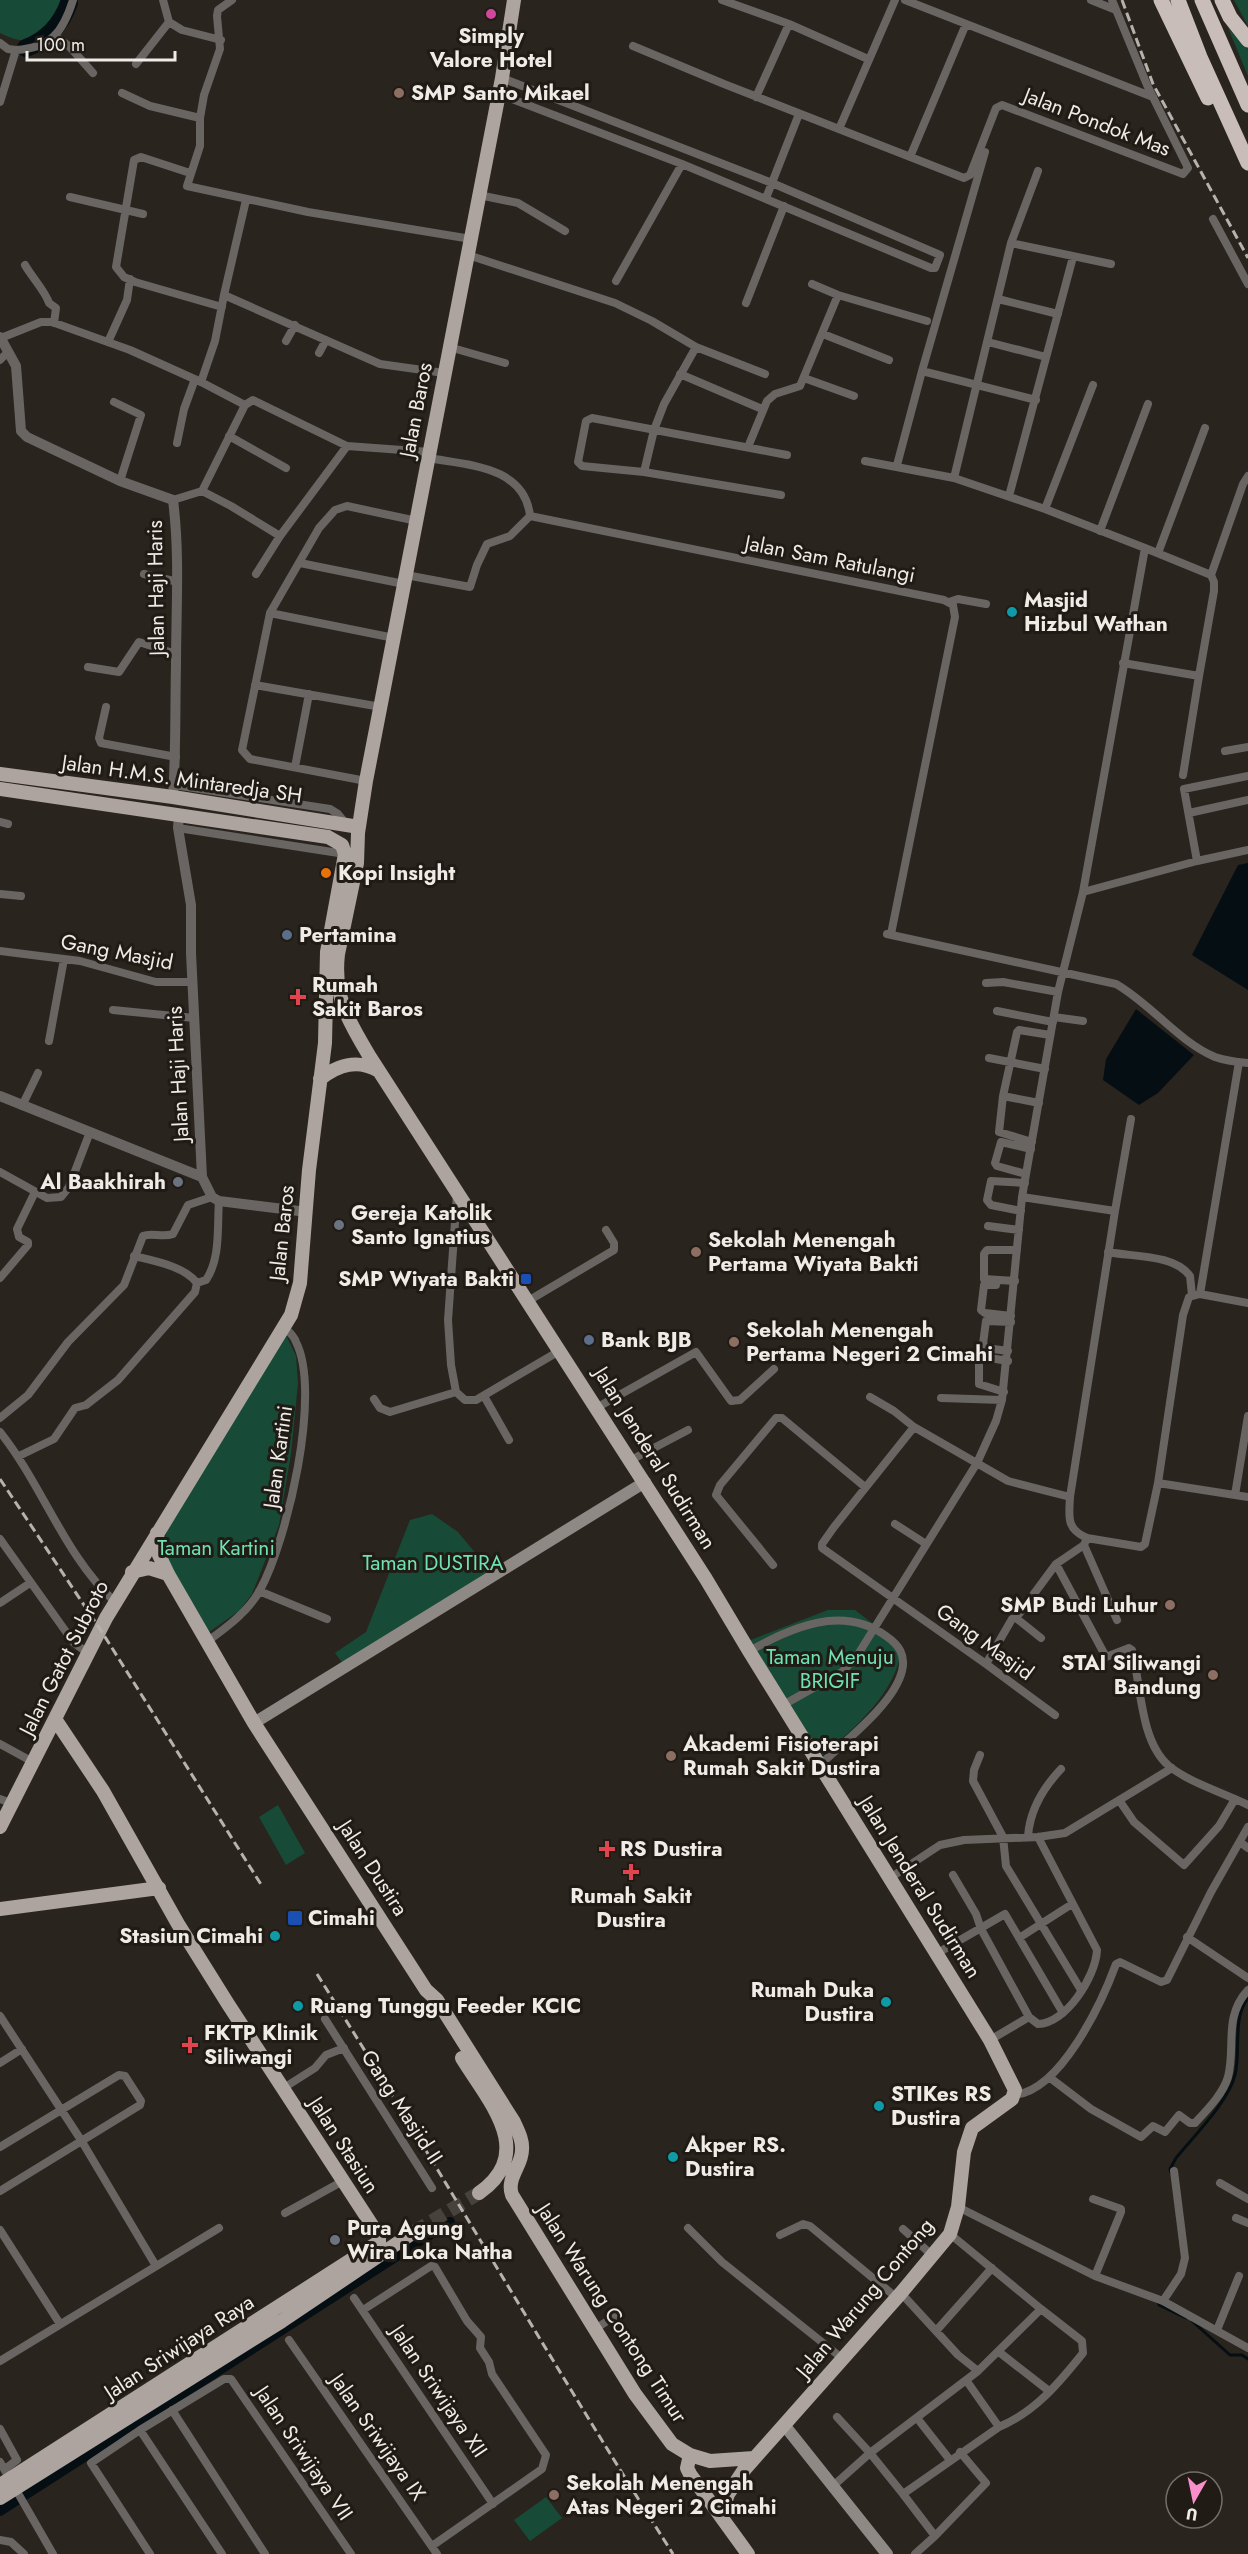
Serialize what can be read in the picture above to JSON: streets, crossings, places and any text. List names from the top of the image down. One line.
{"streets":{"main road":["Jalan Baros","Jalan H.M.S. Mintaredja SH","Jalan Jenderal Sudirman","Jalan Gatot Subroto","Jalan Dustira","Jalan Stasiun","Jalan Warung Contong","Jalan Warung Contong Timur","Jalan Sriwijaya Raya"],"street":["Jalan Pondok Mas","Jalan Sam Ratulangi","Jalan Haji Haris","Gang Masjid","Jalan Kartini","Gang Masjid II","Jalan Sriwijaya XII","Jalan Sriwijaya IX","Jalan Sriwijaya VII"]},"crossings":[["Jalan Baros","Jalan H.M.S. Mintaredja SH"],["Jalan Baros","Jalan Kartini"],["Jalan Baros","Jalan Jenderal Sudirman"],["Jalan Baros","Jalan Gatot Subroto"],["Jalan Baros","Jalan Dustira"],["Jalan Haji Haris","Jalan H.M.S. Mintaredja SH"],["Jalan Haji Haris","Gang Masjid"],["Jalan H.M.S. Mintaredja SH","Jalan Jenderal Sudirman"],["Jalan Kartini","Jalan Dustira"],["Jalan Jenderal Sudirman","Jalan Warung Contong"],["Jalan Gatot Subroto","Jalan Stasiun"],["Jalan Dustira","Jalan Warung Contong Timur"],["Gang Masjid II","Jalan Stasiun"],["Jalan Stasiun","Jalan Sriwijaya Raya"]],"parks":["Taman Kartini","Taman DUSTIRA","Taman Menuju BRIGIF"],"places":{"other":["Simply Valore Hotel","SMP Santo Mikael","Masjid Hizbul Wathan","Kopi Insight","Pertamina","Al Baakhirah","Gereja Katolik Santo Ignatius","Sekolah Menengah Pertama Wiyata Bakti","Bank BJB","Sekolah Menengah Pertama Negeri 2 Cimahi","SMP Budi Luhur","STAI Siliwangi Bandung","Akademi Fisioterapi Rumah Sakit Dustira","Stasiun Cimahi","Rumah Duka Dustira","Ruang Tunggu Feeder KCIC","STIKes RS Dustira","Akper RS. Dustira","Pura Agung Wira Loka Natha","Sekolah Menengah Atas Negeri 2 Cimahi"],"health":["Rumah Sakit Baros","RS Dustira","Rumah Sakit Dustira","FKTP Klinik Siliwangi"],"transit":["SMP Wiyata Bakti","Cimahi"]},"scale_bar":"100 m","north":"bottom"}
